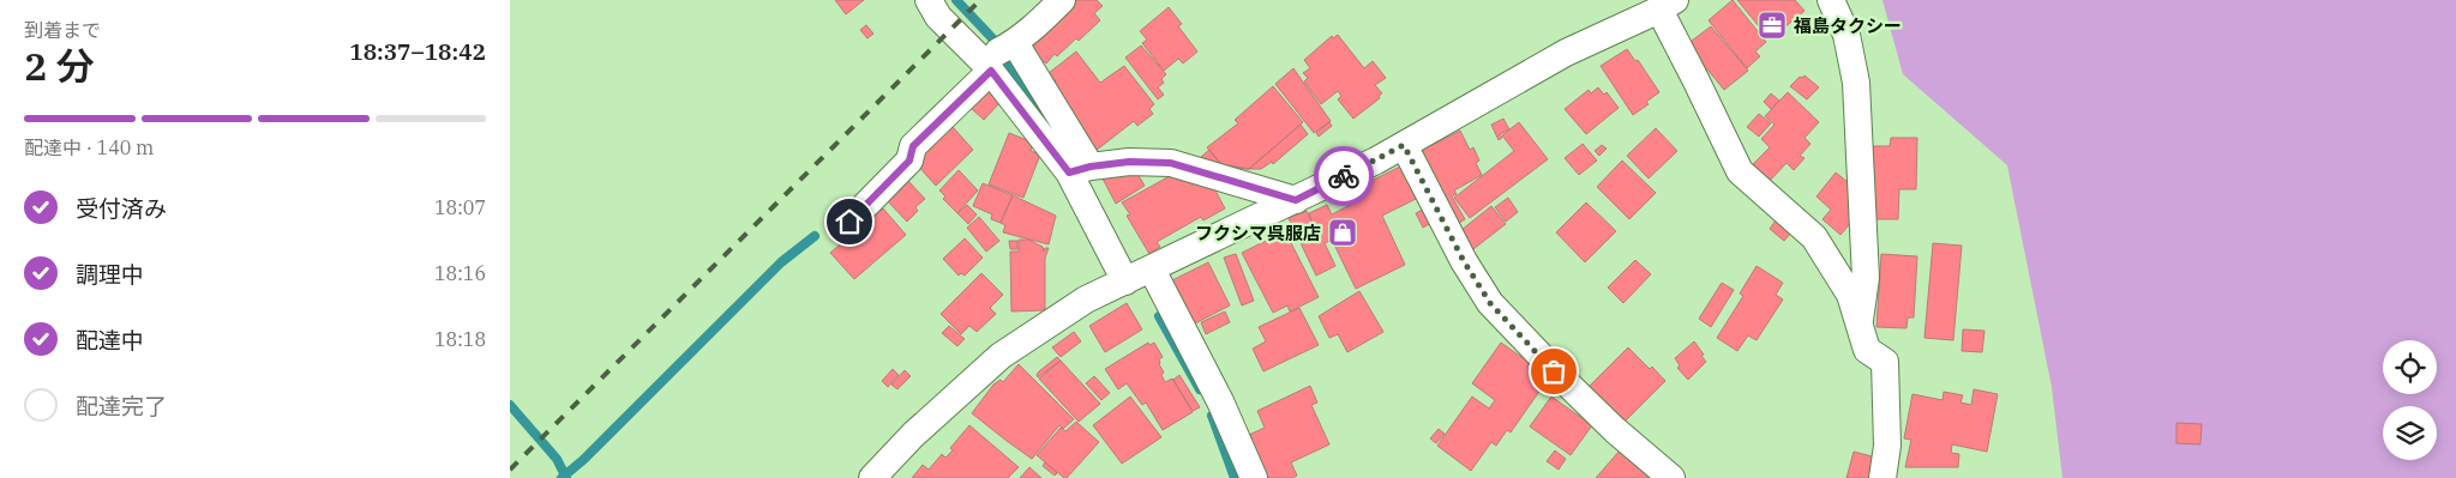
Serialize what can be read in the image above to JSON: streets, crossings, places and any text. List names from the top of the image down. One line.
{"places":{"office":["福島タクシー"],"shop":["フクシマ呉服店"]},"page":{"heading":["2 分","到着まで","18:37–18:42"],"bar":"配達中 · 140 m","list":[["受付済み","18:07"],["調理中","18:16"],["配達中","18:18"],"配達完了"]}}
